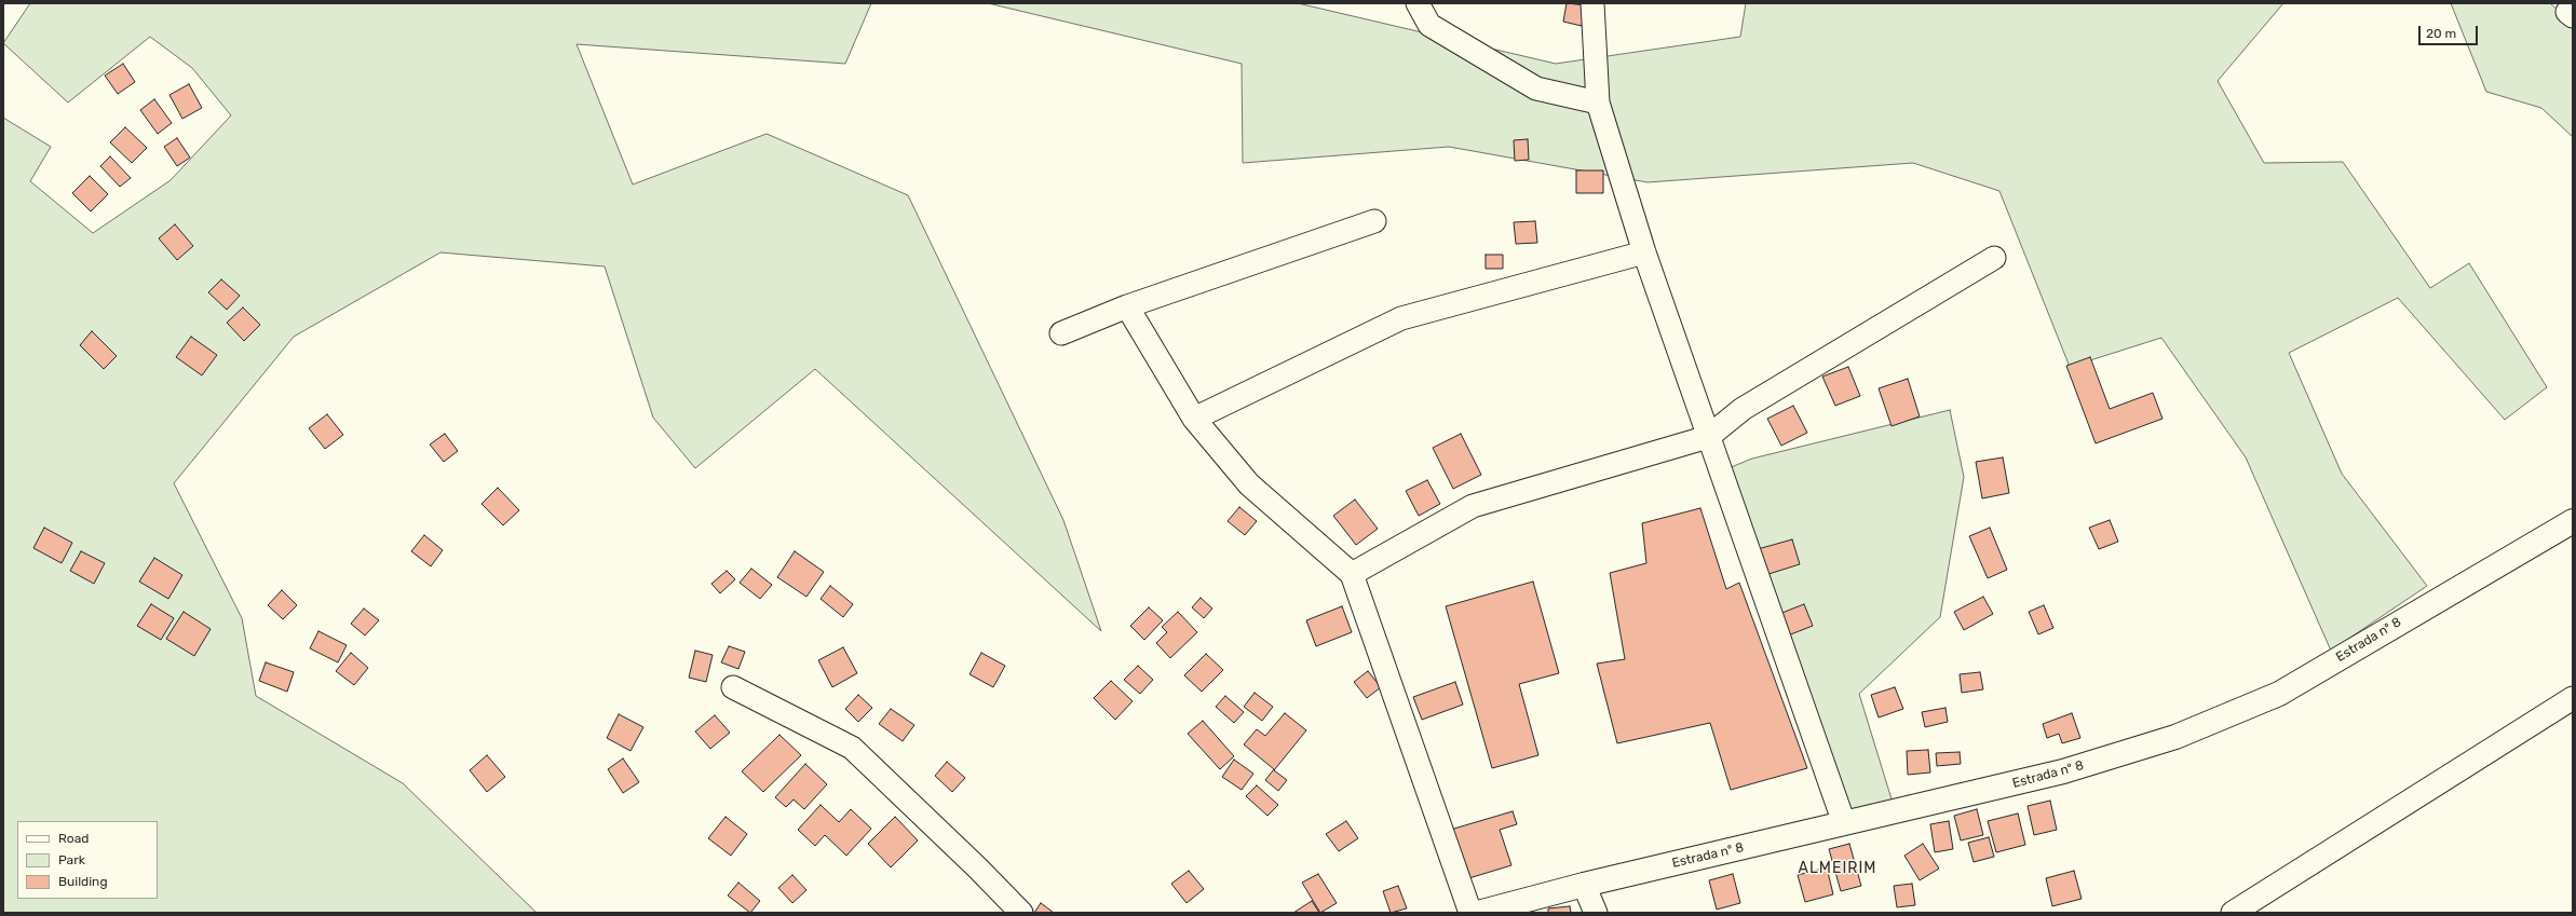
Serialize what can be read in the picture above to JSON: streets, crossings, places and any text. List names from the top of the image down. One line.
{"streets":{"main road":["Estrada nº 8"]},"districts":["ALMEIRIM"],"legend":["Road","Park","Building"],"scale_bar":"20 m"}
